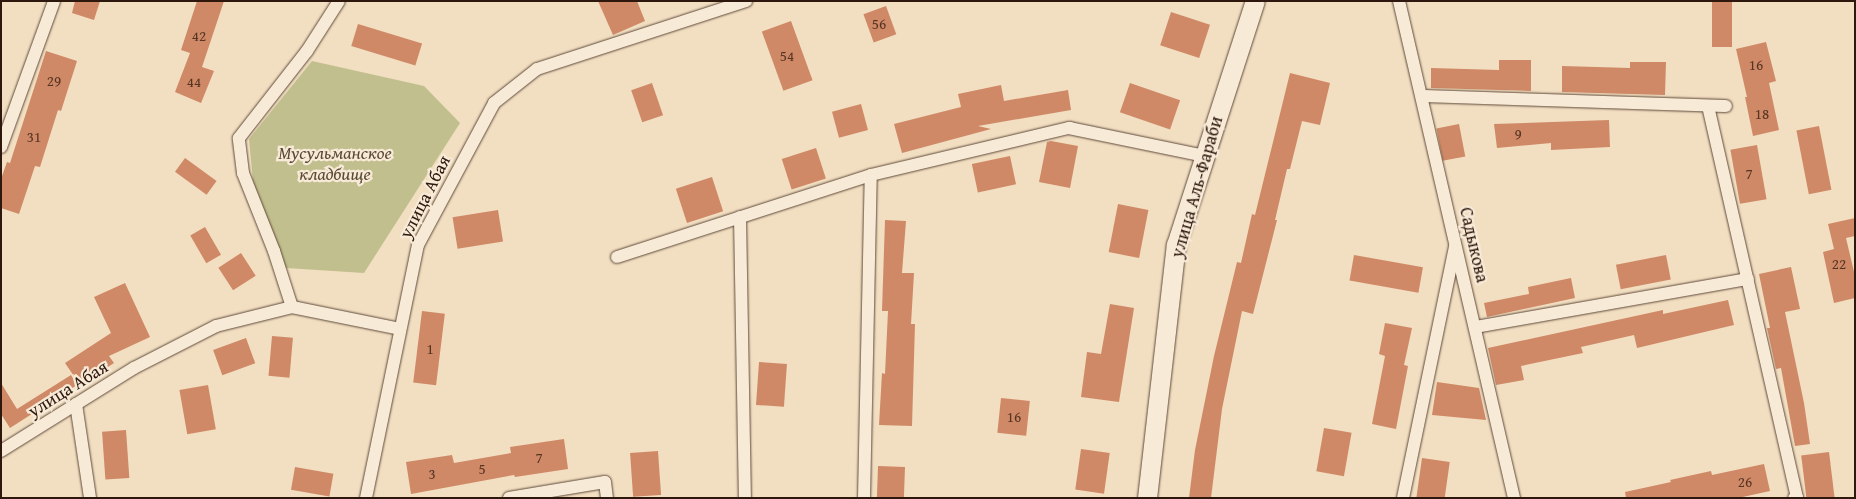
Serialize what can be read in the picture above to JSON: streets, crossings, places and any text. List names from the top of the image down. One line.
{"streets":{"main road":["улица Аль-Фараби"],"street":["улица Абая","Садыкова"]},"parks":["Мусульманское кладбище"],"house_numbers":["56","42","54","16","29","44","18","9","31","7","22","1","16","7","5","3","26"]}
